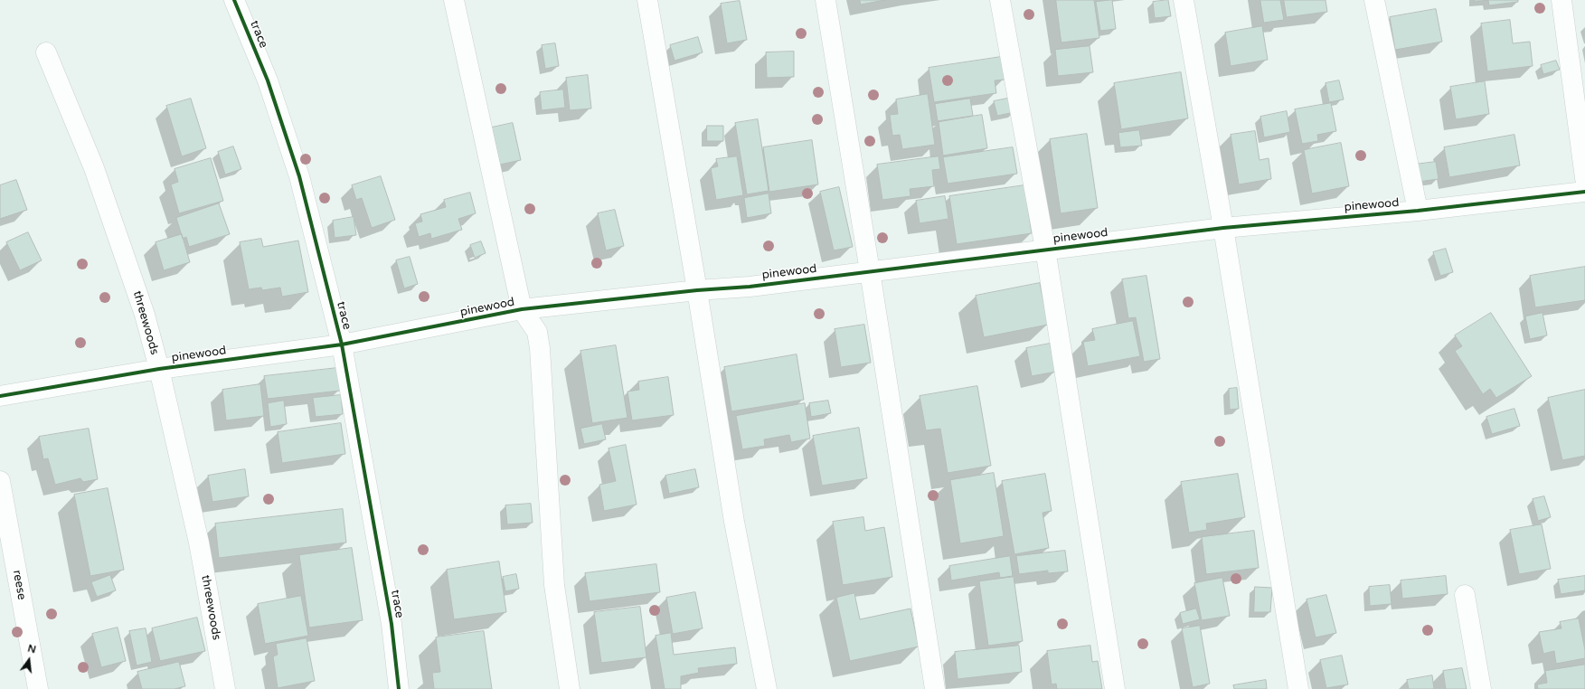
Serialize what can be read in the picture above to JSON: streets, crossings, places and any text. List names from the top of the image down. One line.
{"streets":{"street":["trace","pinewood","threewoods","reese"]},"crossings":[["trace","pinewood"],["pinewood","threewoods"]],"north":"top"}
